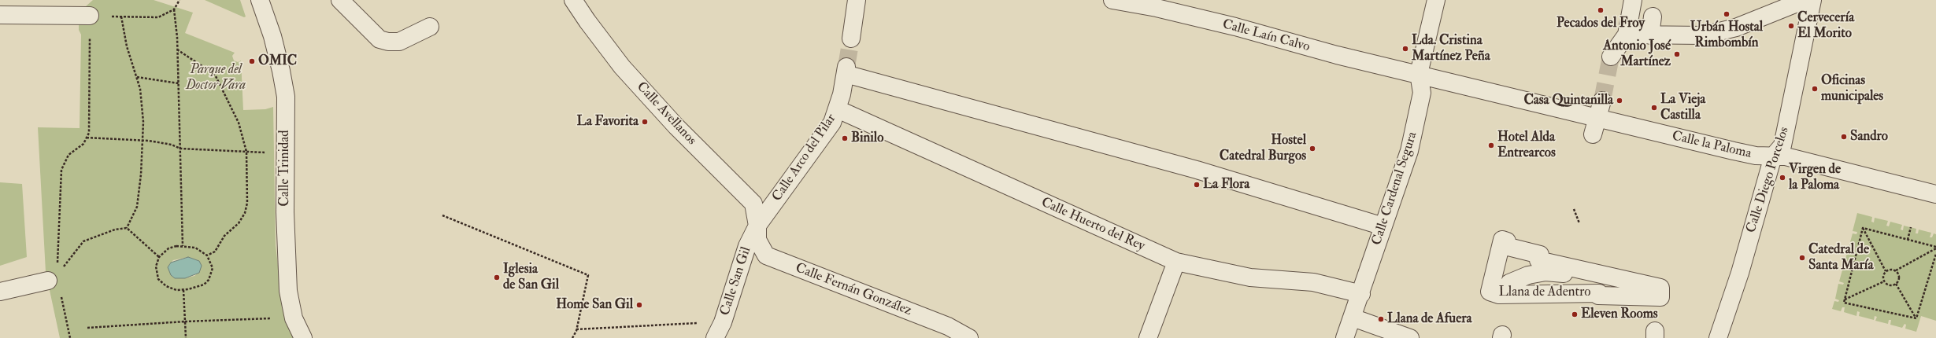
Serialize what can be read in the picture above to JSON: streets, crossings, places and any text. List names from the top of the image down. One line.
{"streets":{"street":["Calle Laín Calvo","Calle Avellanos","Calle la Paloma","Calle Arco del Pilar","Calle Trinidad","Calle Diego Porcelos","Calle Cardenal Segura","Calle Huerto del Rey","Calle San Gil","Calle Fernán González","Llana de Adentro"]},"crossings":[["Calle Laín Calvo","Calle la Paloma"],["Calle Laín Calvo","Calle Cardenal Segura"],["Calle Avellanos","Calle Arco del Pilar"],["Calle Avellanos","Calle San Gil"],["Calle Avellanos","Calle Fernán González"],["Calle la Paloma","Calle Diego Porcelos"],["Calle la Paloma","Calle Cardenal Segura"],["Calle Arco del Pilar","Calle Cardenal Segura"],["Calle Arco del Pilar","Calle Huerto del Rey"],["Calle Arco del Pilar","Calle San Gil"],["Calle Arco del Pilar","Calle Fernán González"],["Calle Cardenal Segura","Calle Huerto del Rey"],["Calle San Gil","Calle Fernán González"]],"parks":["Parque del Doctor Vara"],"places":["Pecados del Froy","Urbán Hostal Rimbombín","Cervecería El Morito","Lda. Cristina Martínez Peña","Antonio José Martínez","OMIC","Oficinas municipales","Casa Quintanilla","La Vieja Castilla","La Favorita","Sandro","Binilo","Hotel Alda Entrearcos","Hostel Catedral Burgos","Virgen de la Paloma","La Flora","Catedral de Santa María","Iglesia de San Gil","Home San Gil","Eleven Rooms","Llana de Afuera"]}
